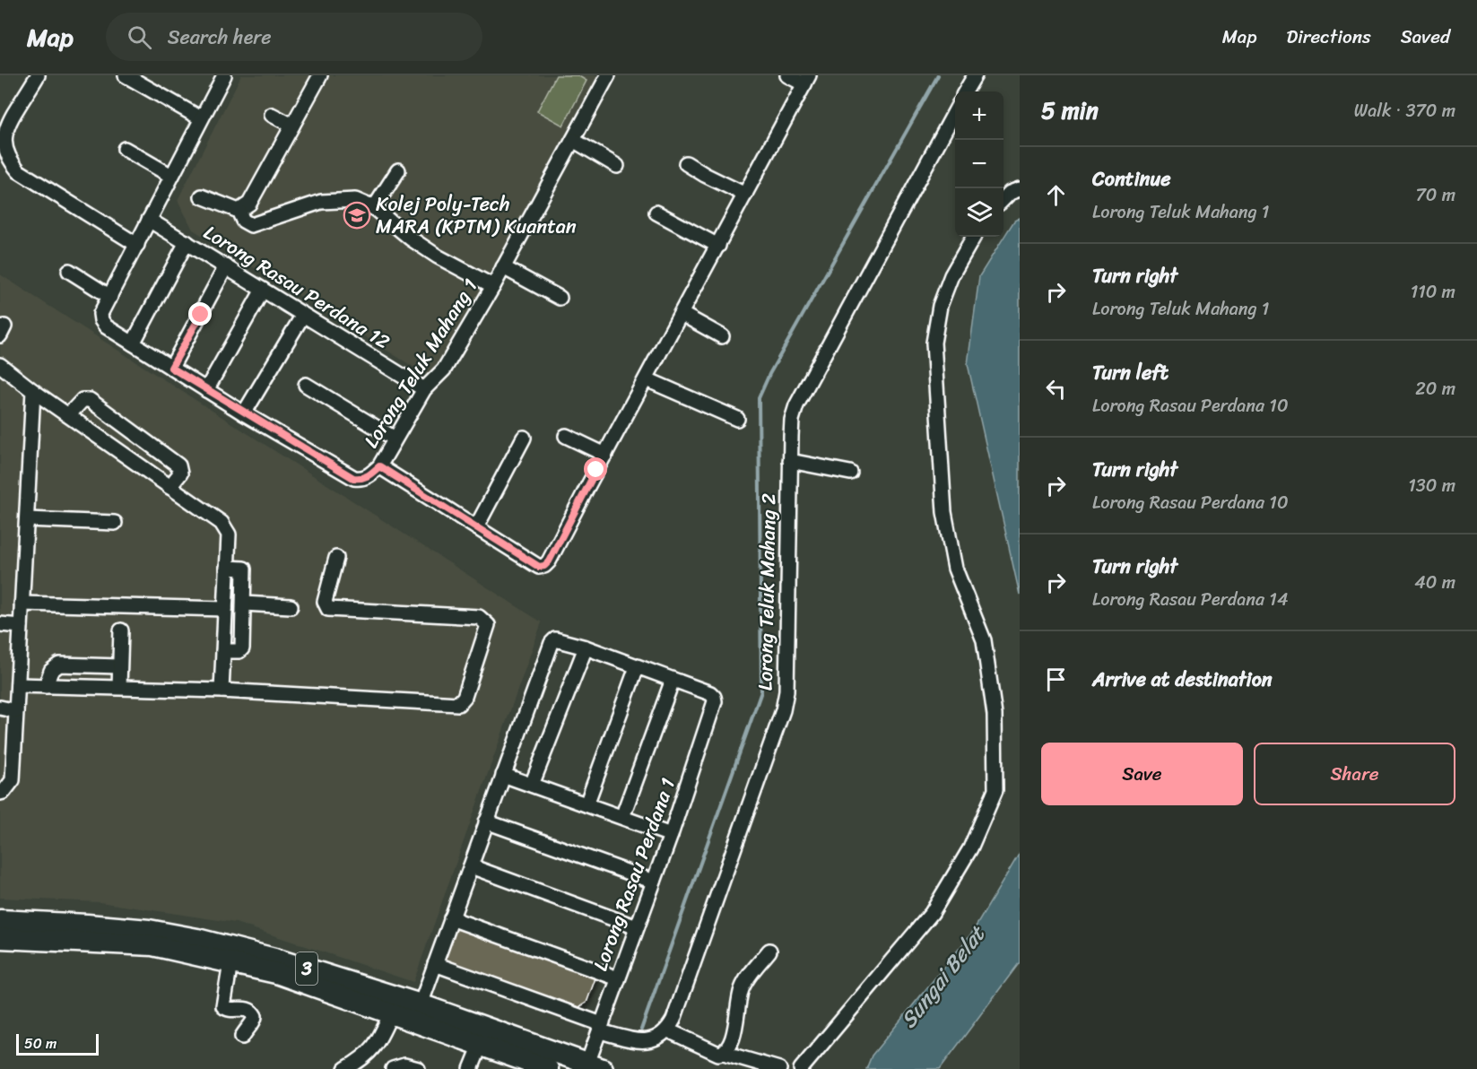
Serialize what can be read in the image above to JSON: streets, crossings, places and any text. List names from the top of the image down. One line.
{"streets":{"highway":["3"],"street":["Lorong Rasau Perdana 12","Lorong Teluk Mahang 1","Lorong Teluk Mahang 2","Lorong Rasau Perdana 1"]},"crossings":[["Lorong Rasau Perdana 12","Lorong Teluk Mahang 1"],["Lorong Rasau Perdana 1","3"]],"water":["Sungai Belat"],"places":{"school or university":["Kolej Poly-Tech MARA (KPTM) Kuantan"]},"scale_bar":"50 m","page":{"header":"Map","search":"Search here","nav":["Map","Directions","Saved"],"heading":["5 min","Walk · 370 m"],"map_buttons":["+","−"],"list":[["Continue","Lorong Teluk Mahang 1","70 m"],["Turn right","Lorong Teluk Mahang 1","110 m"],["Turn left","Lorong Rasau Perdana 10","20 m"],["Turn right","Lorong Rasau Perdana 10","130 m"],["Turn right","Lorong Rasau Perdana 14","40 m"],"Arrive at destination"],"buttons":["Save","Share"],"scale":"50 m"}}
